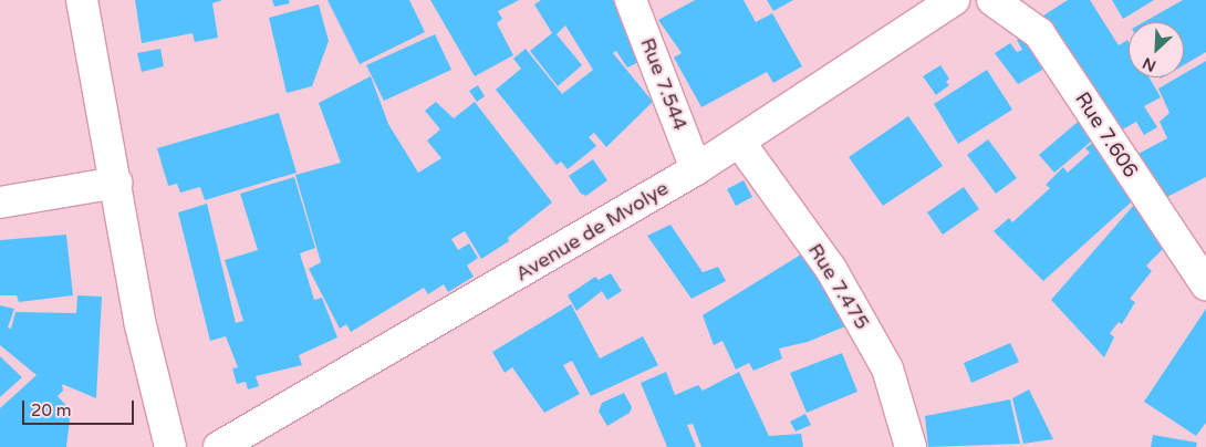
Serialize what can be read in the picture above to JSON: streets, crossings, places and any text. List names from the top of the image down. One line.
{"streets":{"street":["Rue 7.544","Rue 7.606","Avenue de Mvolye","Rue 7.475"]},"crossings":[["Rue 7.544","Avenue de Mvolye"],["Avenue de Mvolye","Rue 7.475"]],"scale_bar":"20 m","north":"bottom left"}
